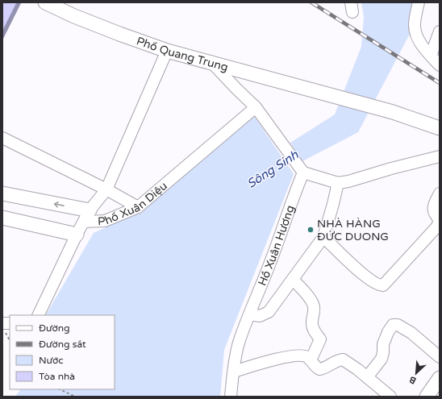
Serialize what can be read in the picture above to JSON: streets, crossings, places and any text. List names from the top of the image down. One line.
{"streets":{"main road":["Phố Quang Trung"],"street":["Phố Xuân Diệu","Hồ Xuân Hương"]},"crossings":[["Phố Quang Trung","Phố Xuân Diệu"]],"water":["Sông Sinh"],"places":["NHÀ HÀNG ĐỨC DUONG"],"legend":["Đường","Đường sắt","Nước","Tòa nhà"],"north":"bottom left"}
